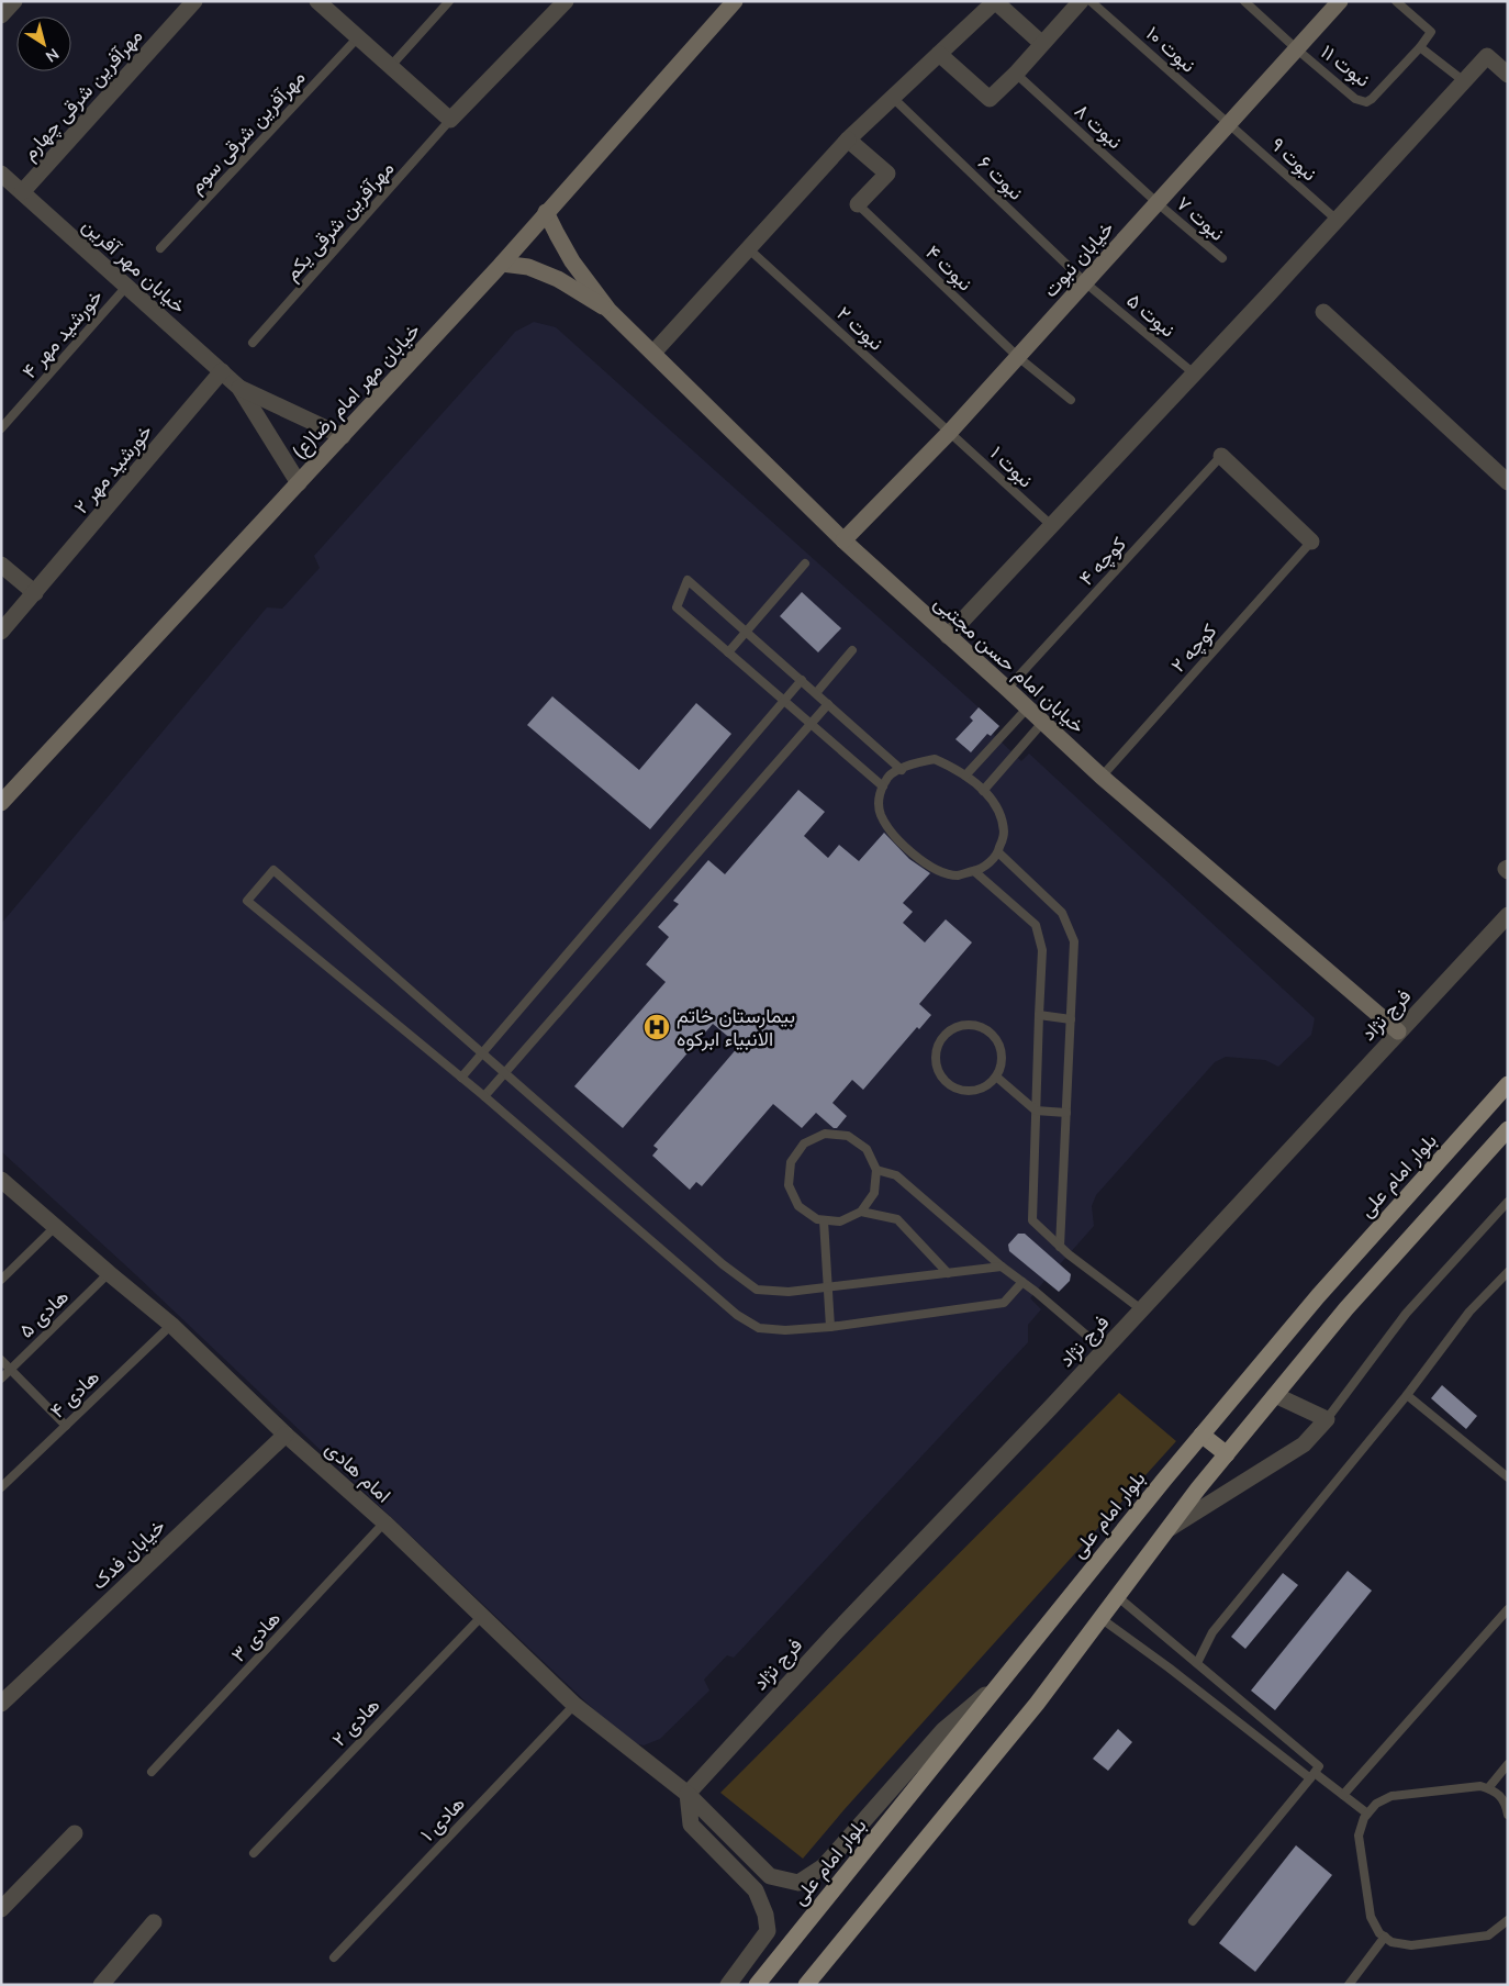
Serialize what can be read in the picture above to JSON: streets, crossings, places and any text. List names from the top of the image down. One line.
{"streets":{"main road":["بلوار امام علی"],"street":["مهرآفرین شرقی چهارم","خیابان نبوت","خیابان مهر آفرین","خیابان مهر امام رضا(ع)","خورشید مهر ۲","خیابان امام حسن مجتبی","فرج نژاد","امام هادی","خیابان فدک"],"lane":["نبوت ۱۰","نبوت ۱۱","نبوت ۸","مهرآفرین شرقی سوم","نبوت ۹","نبوت ۶","نبوت ۷","مهرآفرین شرقی یکم","نبوت ۴","نبوت ۵","نبوت ۲","خورشید مهر ۴","نبوت ۱","کوچه ۴","کوچه ۲","هادی ۵","هادی ۴","هادی ۳","هادی ۲","هادی ۱"]},"crossings":[["نبوت ۱۰","نبوت ۹"],["نبوت ۱۰","خیابان نبوت"],["نبوت ۱۱","خیابان نبوت"],["مهرآفرین شرقی چهارم","خیابان مهر آفرین"],["نبوت ۸","نبوت ۷"],["نبوت ۸","خیابان نبوت"],["نبوت ۹","خیابان نبوت"],["نبوت ۶","خیابان نبوت"],["نبوت ۶","نبوت ۵"],["نبوت ۷","خیابان نبوت"],["خیابان نبوت","نبوت ۴"],["خیابان نبوت","نبوت ۵"],["خیابان نبوت","نبوت ۲"],["خیابان نبوت","نبوت ۱"],["خیابان نبوت","خیابان امام حسن مجتبی"],["خیابان مهر آفرین","خورشید مهر ۴"],["خیابان مهر آفرین","خیابان مهر امام رضا(ع)"],["خیابان مهر آفرین","خورشید مهر ۲"],["نبوت ۲","نبوت ۱"],["خیابان مهر امام رضا(ع)","خیابان امام حسن مجتبی"],["کوچه ۴","خیابان امام حسن مجتبی"],["کوچه ۲","خیابان امام حسن مجتبی"],["خیابان امام حسن مجتبی","فرج نژاد"],["فرج نژاد","امام هادی"],["بلوار امام علی","امام هادی"],["هادی ۵","امام هادی"],["هادی ۴","امام هادی"],["امام هادی","خیابان فدک"],["امام هادی","هادی ۳"],["امام هادی","هادی ۲"],["امام هادی","هادی ۱"]],"places":{"hospital":["بیمارستان خاتم الانبیاء ابرکوه"]},"north":"bottom right"}
